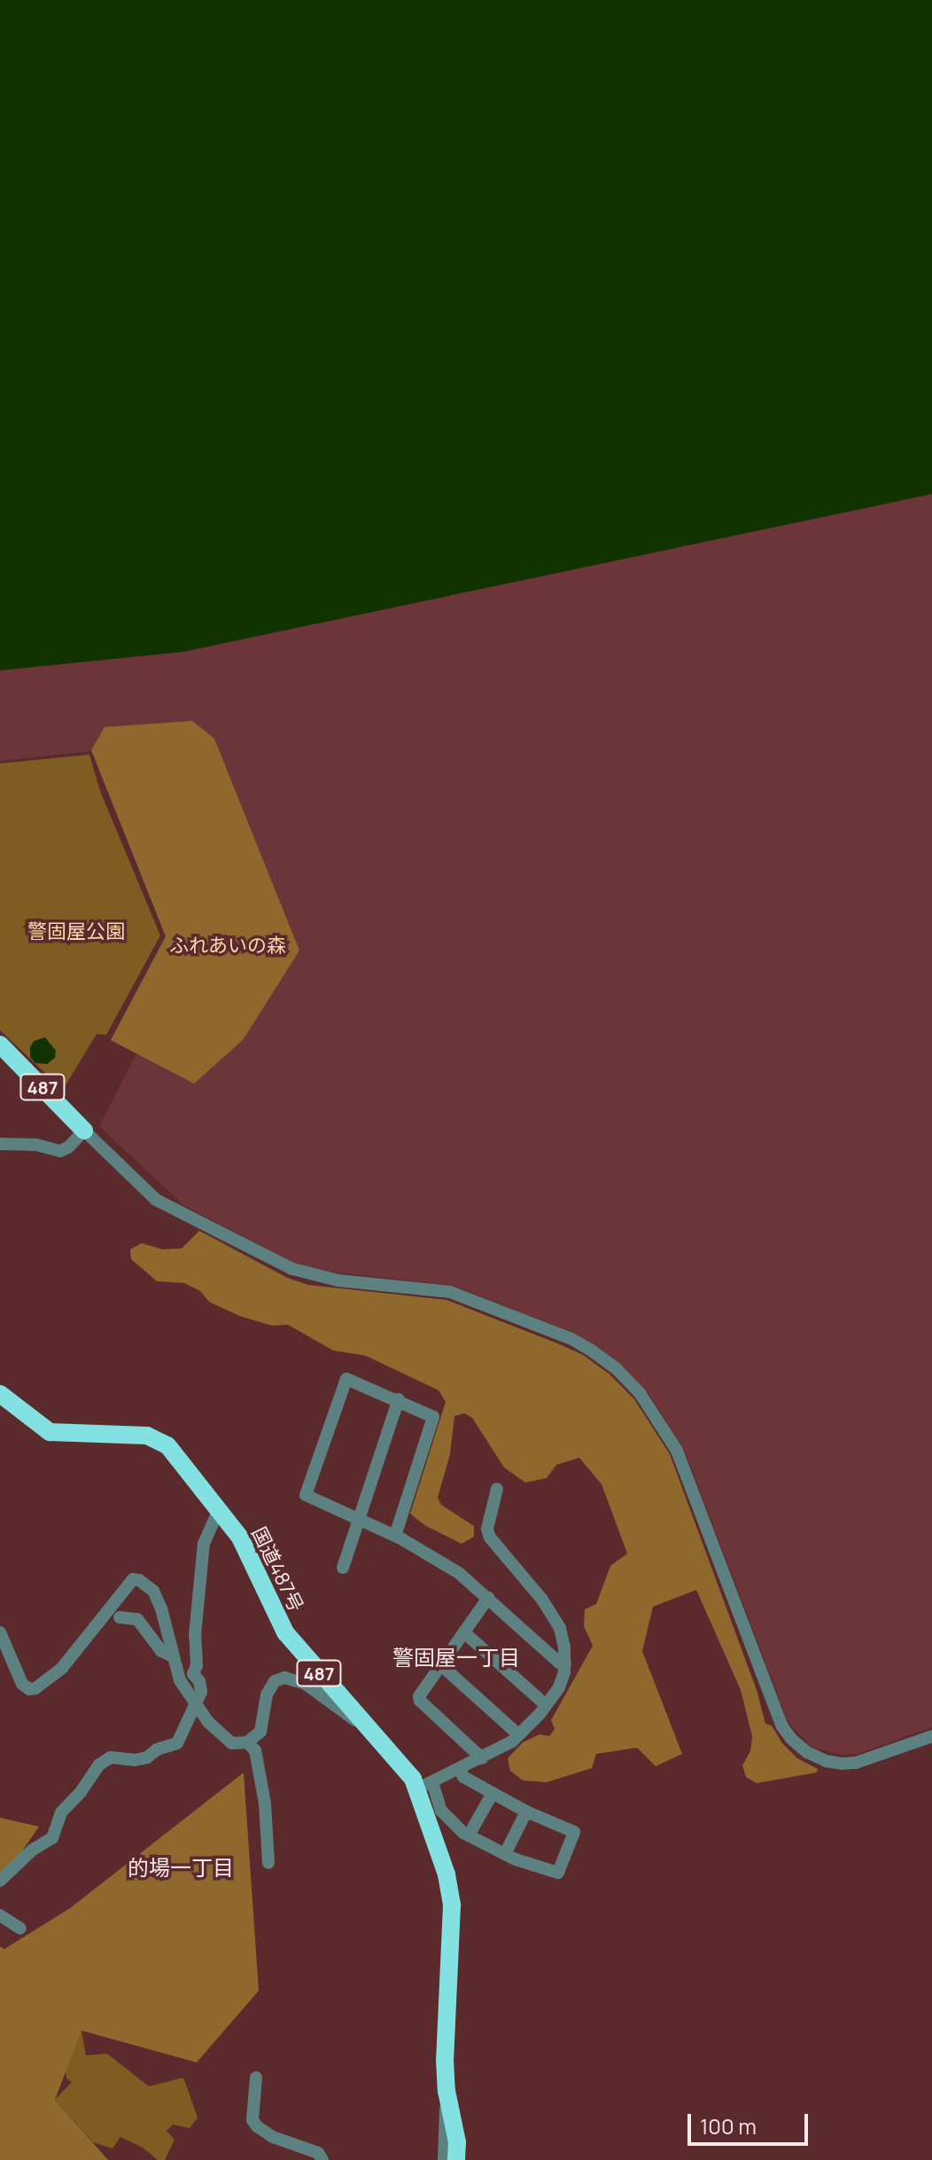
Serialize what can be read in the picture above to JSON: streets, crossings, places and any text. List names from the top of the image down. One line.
{"streets":{"highway":["487","国道487号"]},"districts":["警固屋一丁目","的場一丁目"],"parks":["警固屋公園","ふれあいの森"],"scale_bar":"100 m"}
